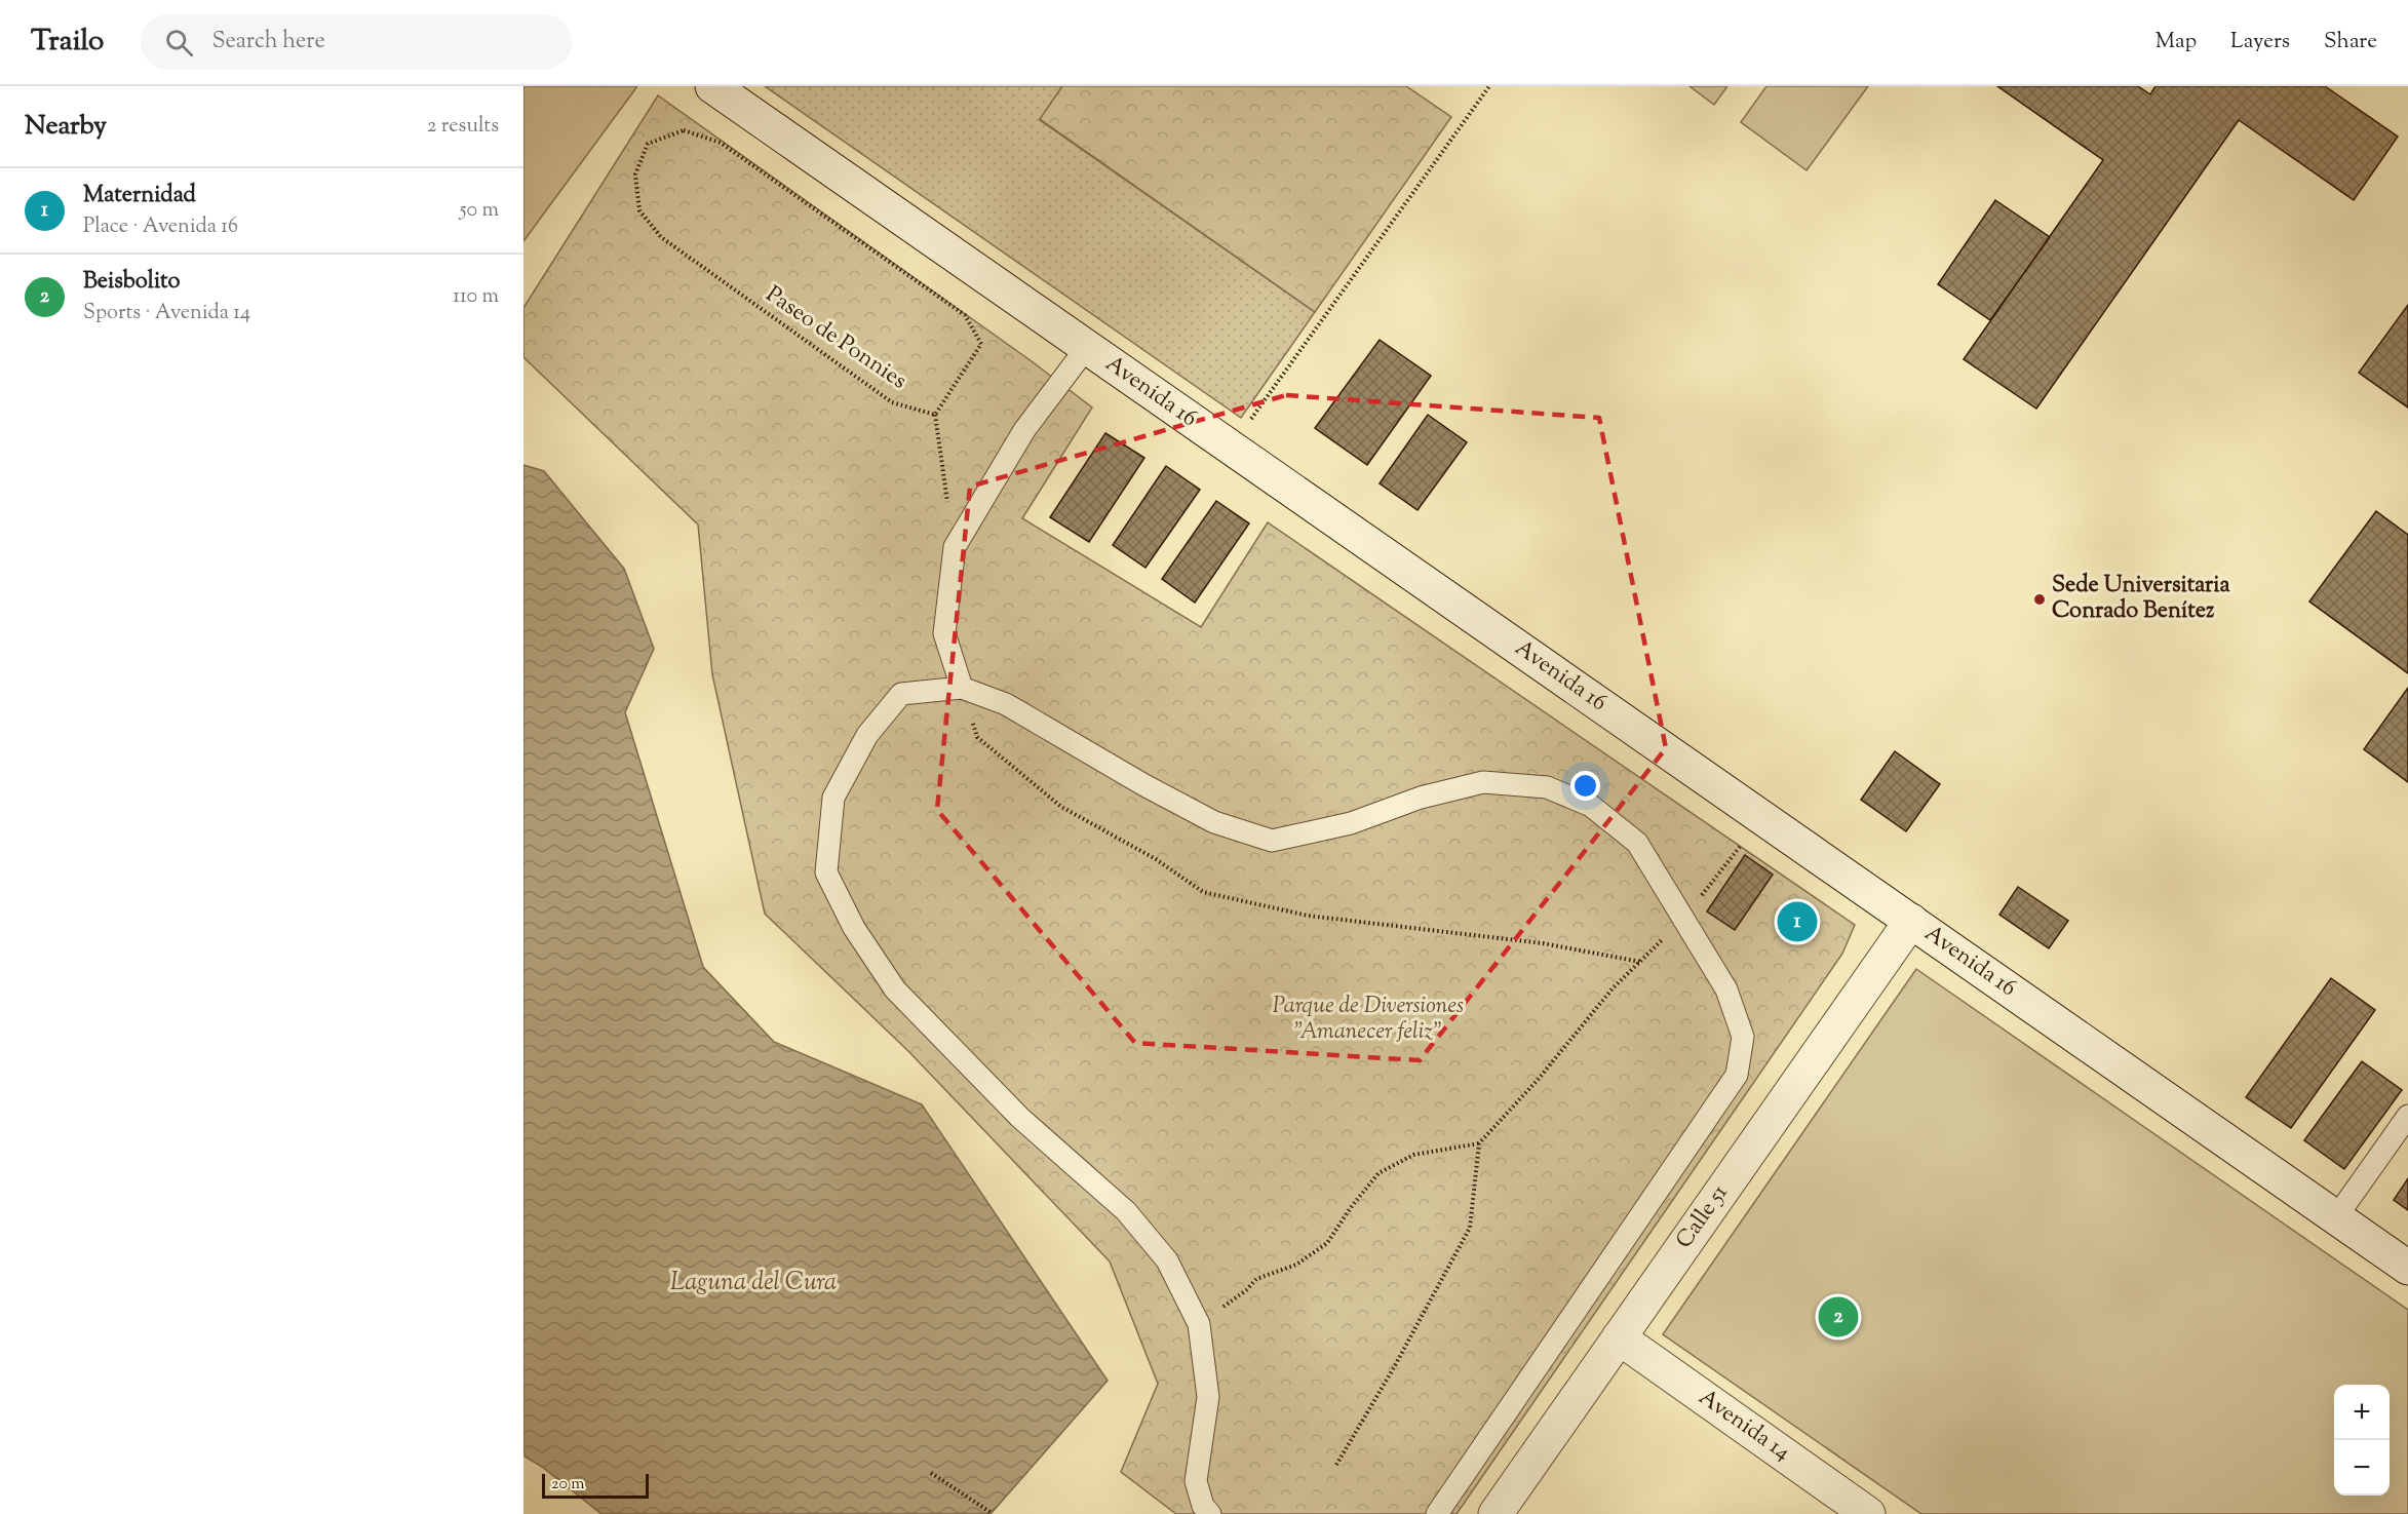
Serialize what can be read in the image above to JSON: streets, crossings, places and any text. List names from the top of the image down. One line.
{"streets":{"street":["Avenida 16","Calle 51","Avenida 14"],"path":["Paseo de Ponnies"]},"crossings":[["Avenida 16","Calle 51"],["Calle 51","Avenida 14"]],"water":["Laguna del Cura"],"parks":["Parque de Diversiones \"Amanecer feliz\""],"places":["Sede Universitaria Conrado Benítez"],"scale_bar":"20 m","page":{"header":"Trailo","search":"Search here","nav":["Map","Layers","Share"],"heading":["Nearby","2 results"],"list":[{"mark":"1","name":"Maternidad","note":"Place · Avenida 16","value":"50 m"},{"mark":"2","name":"Beisbolito","note":"Sports · Avenida 14","value":"110 m"}],"pins":["1","2"],"map_buttons":["+","−"],"scale":"20 m"}}
